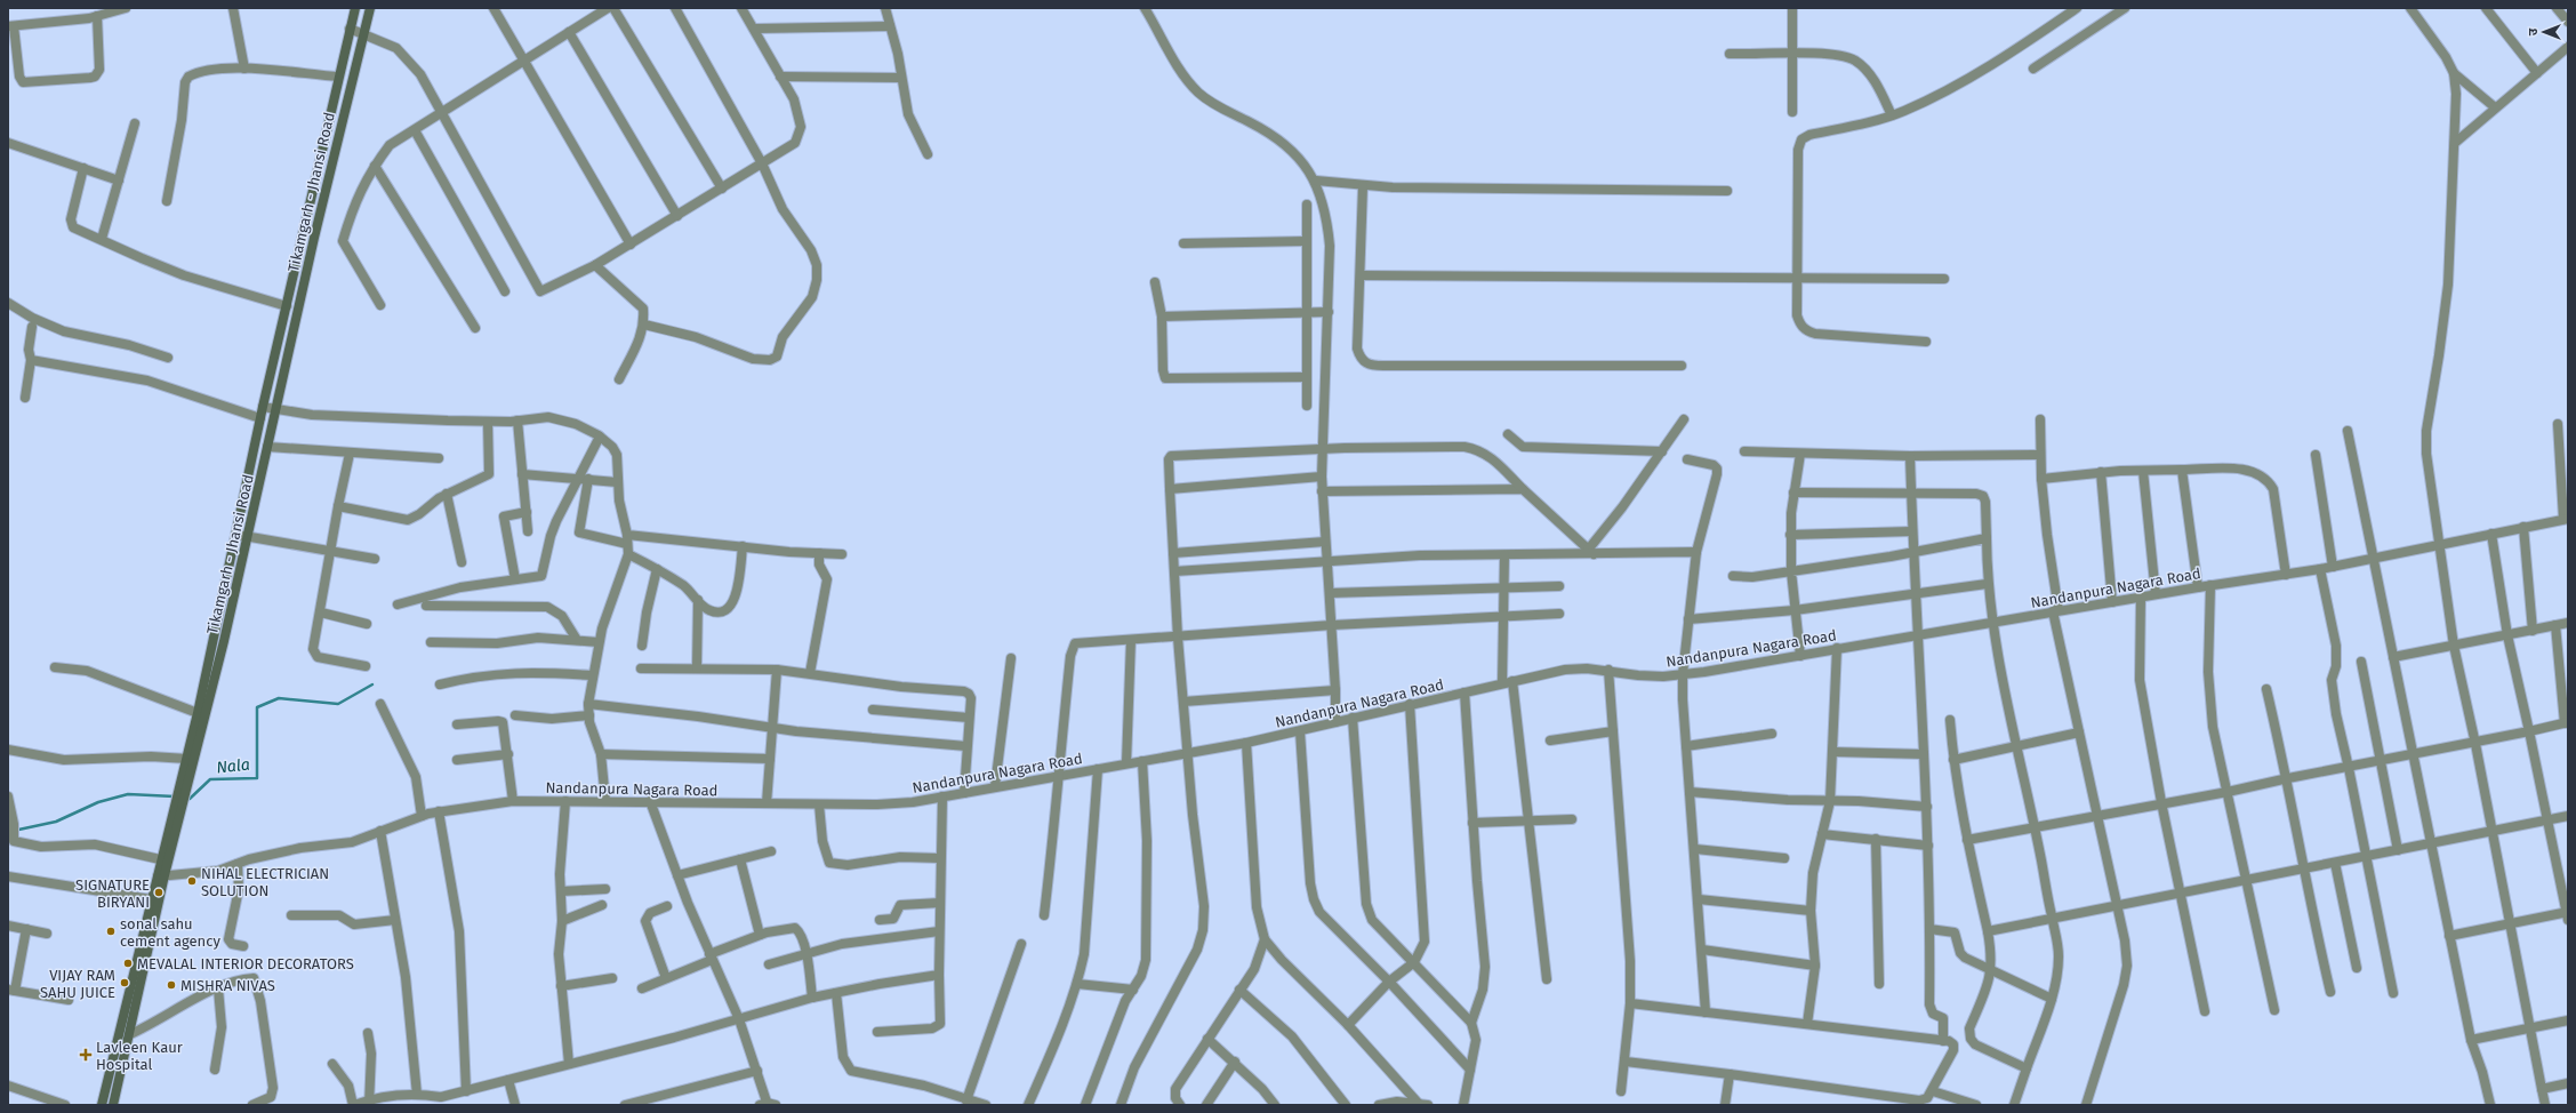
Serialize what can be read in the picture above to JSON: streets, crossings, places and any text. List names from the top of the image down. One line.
{"streets":{"street":["Tikamgarh - Jhansi Road","Nandanpura Nagara Road"]},"water":["Nala"],"places":{"other":["NIHAL ELECTRICIAN SOLUTION","SIGNATURE BIRYANI","sonal sahu cement agency","MEVALAL INTERIOR DECORATORS","VIJAY RAM SAHU JUICE","MISHRA NIVAS"],"health":["Lavleen Kaur Hospital"]},"north":"left"}
